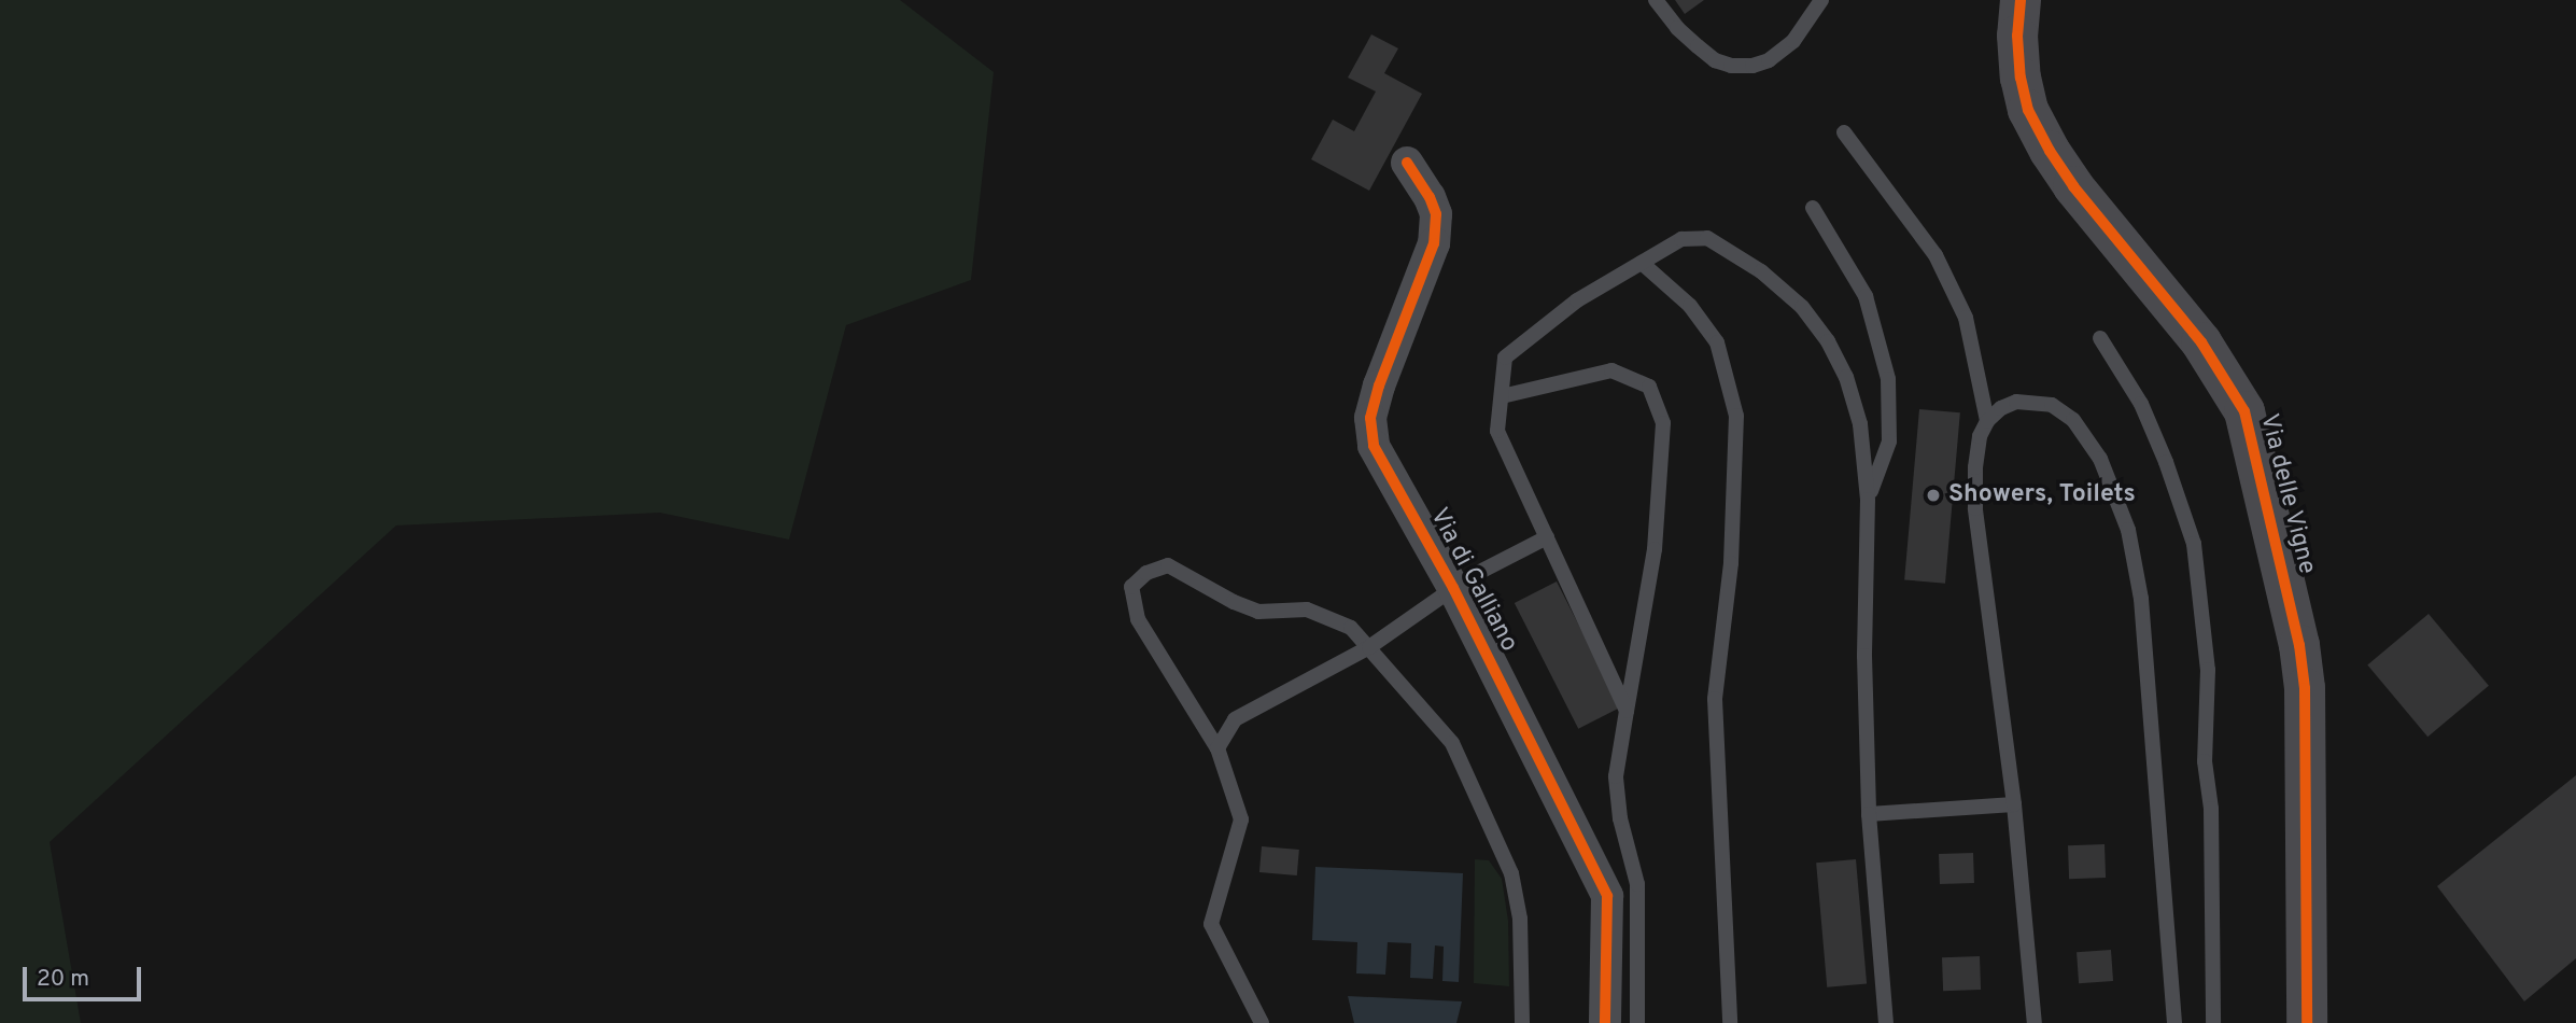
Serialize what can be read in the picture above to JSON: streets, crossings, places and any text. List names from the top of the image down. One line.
{"streets":{"street":["Via delle Vigne","Via di Galliano"]},"places":["Showers, Toilets"],"scale_bar":"20 m"}
